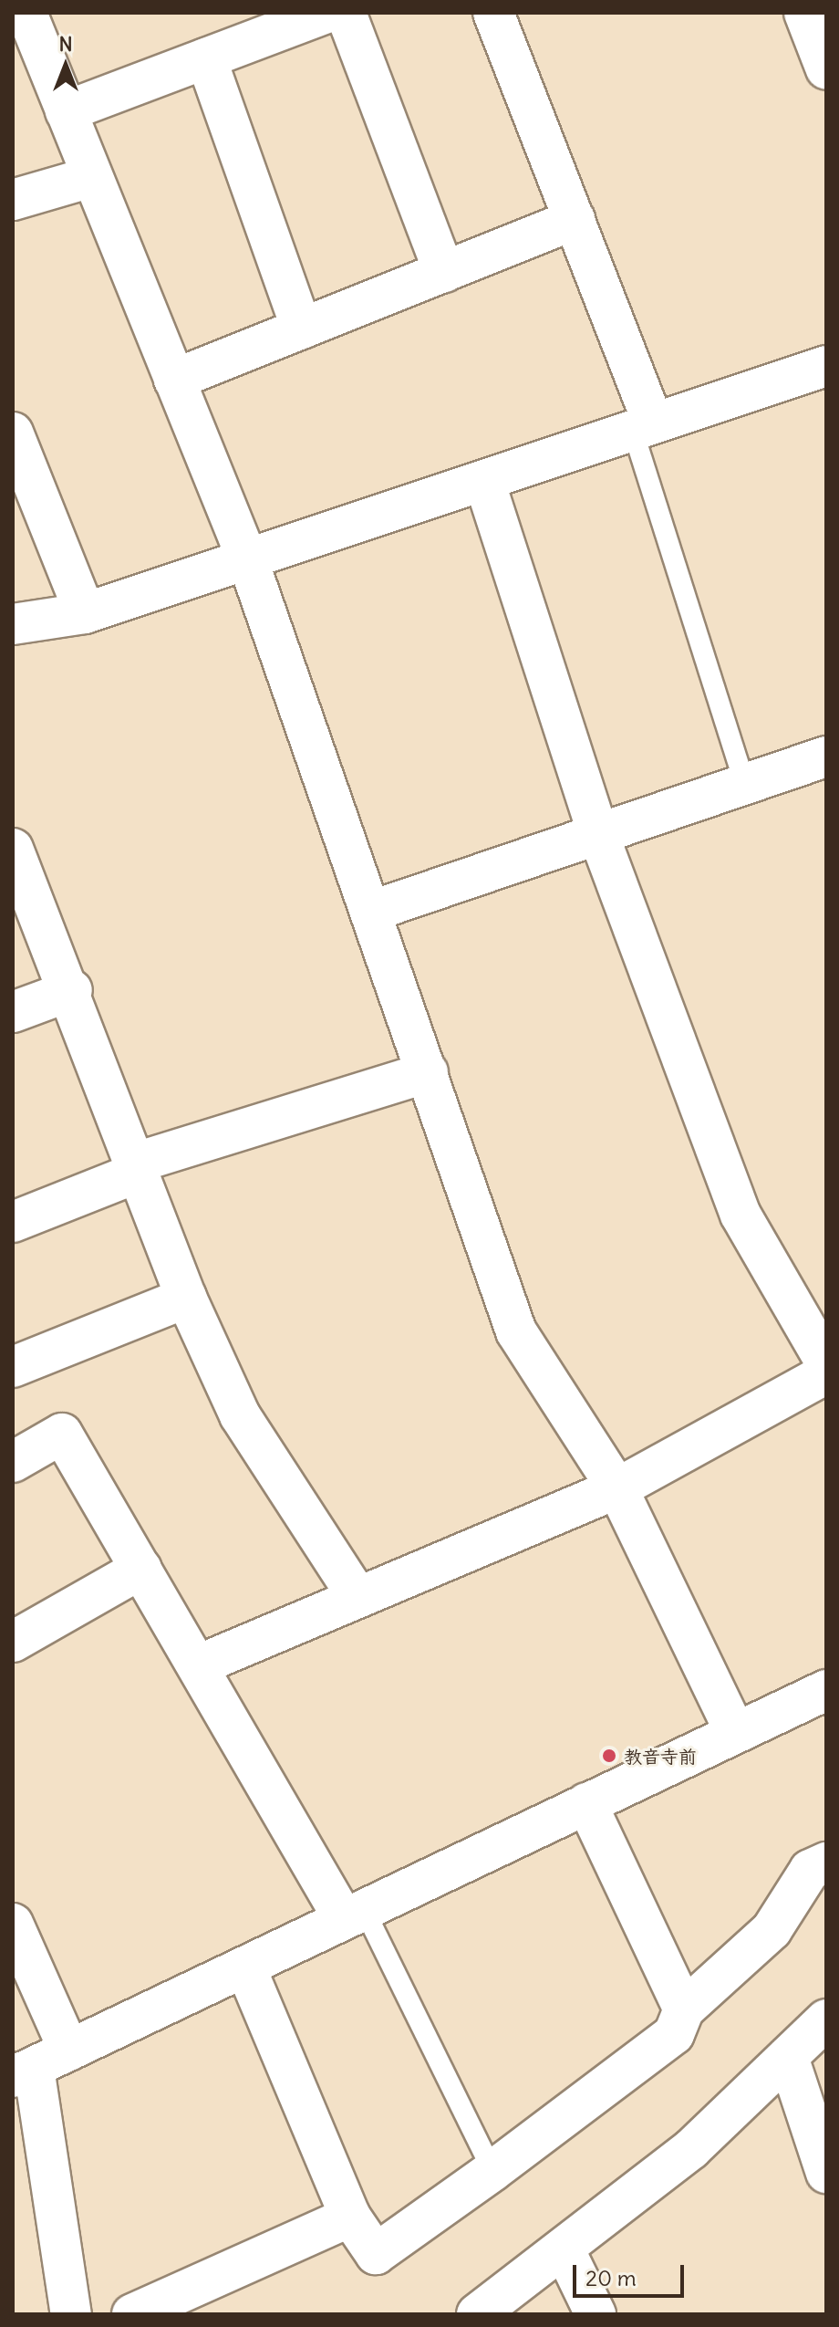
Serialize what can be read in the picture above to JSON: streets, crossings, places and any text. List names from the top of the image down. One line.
{"places":["教音寺前"],"scale_bar":"20 m","north":"top"}
